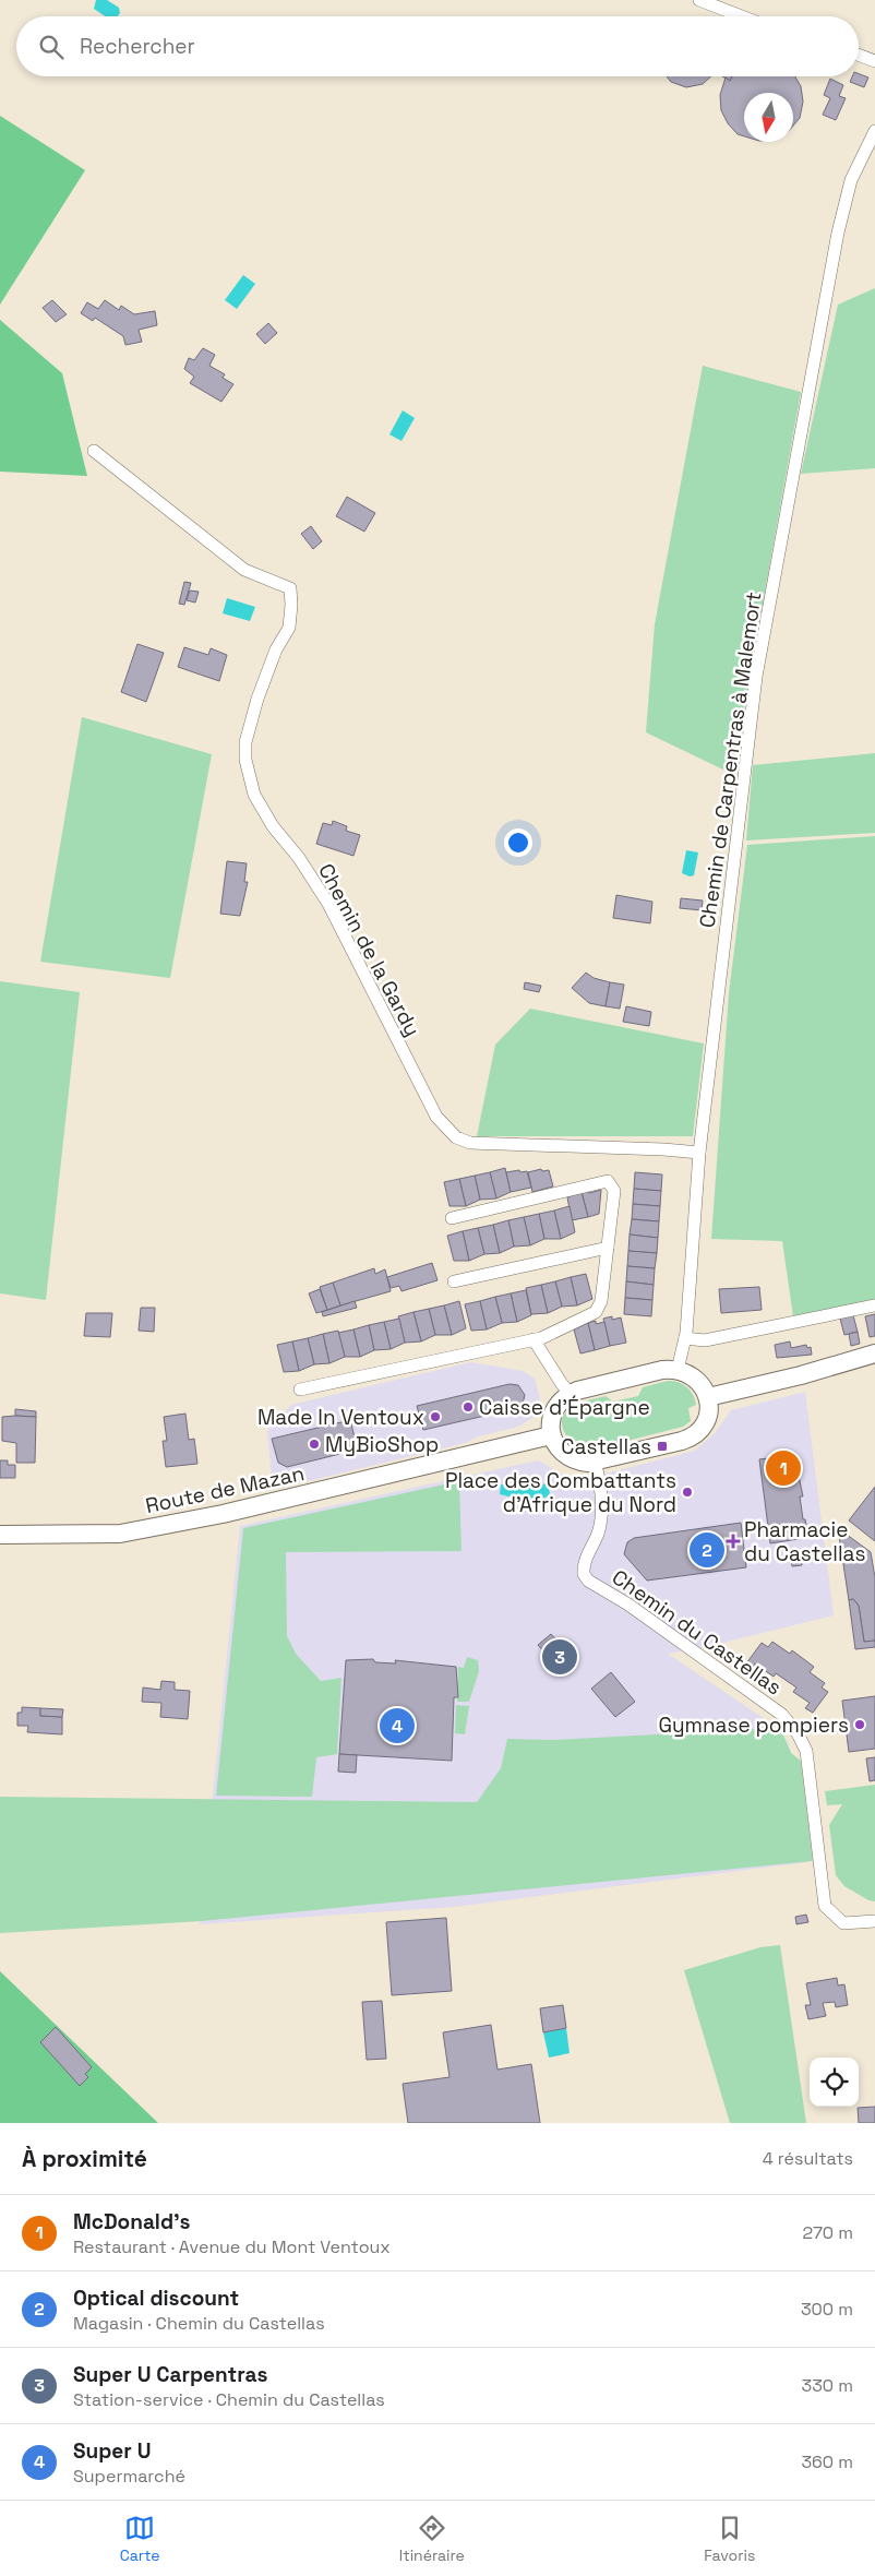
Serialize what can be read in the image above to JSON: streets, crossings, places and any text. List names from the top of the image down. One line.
{"streets":{"main road":["Route de Mazan"],"street":["Chemin de Carpentras à Malemort","Chemin de la Gardy","Chemin du Castellas"]},"crossings":[["Chemin de Carpentras à Malemort","Chemin de la Gardy"]],"places":{"other":["Caisse d'Épargne","Made In Ventoux","MyBioShop","Place des Combattants d’Afrique du Nord","Gymnase pompiers"],"transit":["Castellas"],"health":["Pharmacie du Castellas"]},"north":"bottom","page":{"search":"Rechercher","pins":["1","2","3","4"],"heading":["À proximité","4 résultats"],"list":[{"mark":"1","name":"McDonald's","note":"Restaurant · Avenue du Mont Ventoux","value":"270 m"},{"mark":"2","name":"Optical discount","note":"Magasin · Chemin du Castellas","value":"300 m"},{"mark":"3","name":"Super U Carpentras","note":"Station-service · Chemin du Castellas","value":"330 m"},{"mark":"4","name":"Super U","note":"Supermarché","value":"360 m"}],"nav":["Carte","Itinéraire","Favoris"]}}
